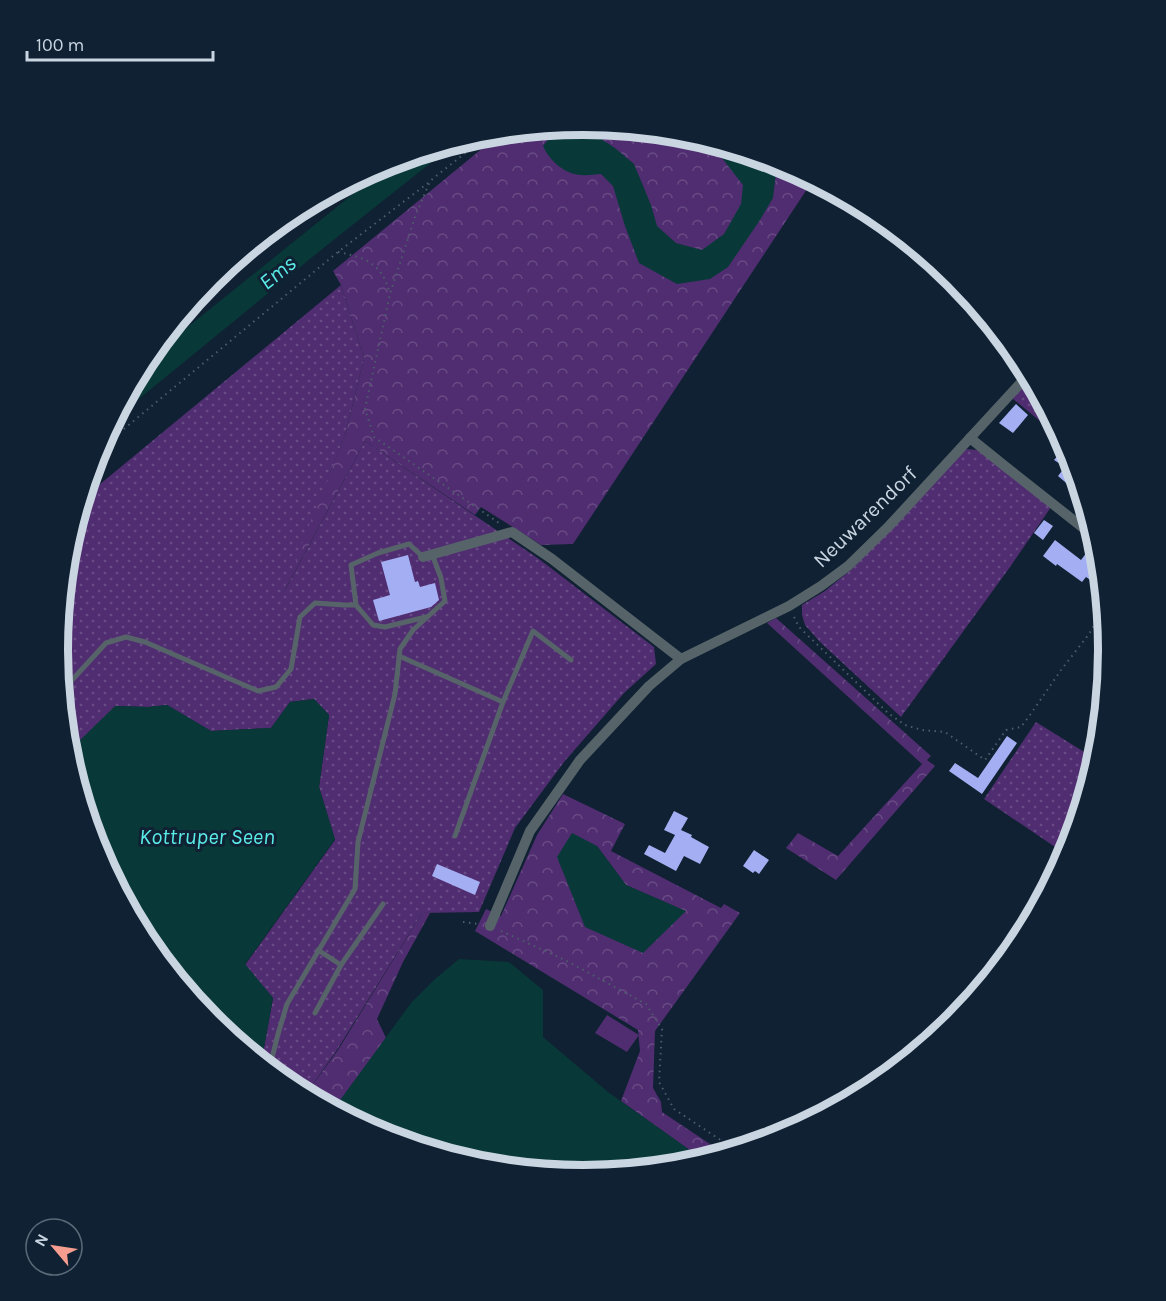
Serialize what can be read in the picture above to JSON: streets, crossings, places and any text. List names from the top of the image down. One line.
{"streets":{"street":["Neuwarendorf"]},"water":["Ems","Kottruper Seen"],"scale_bar":"100 m","north":"top left"}
